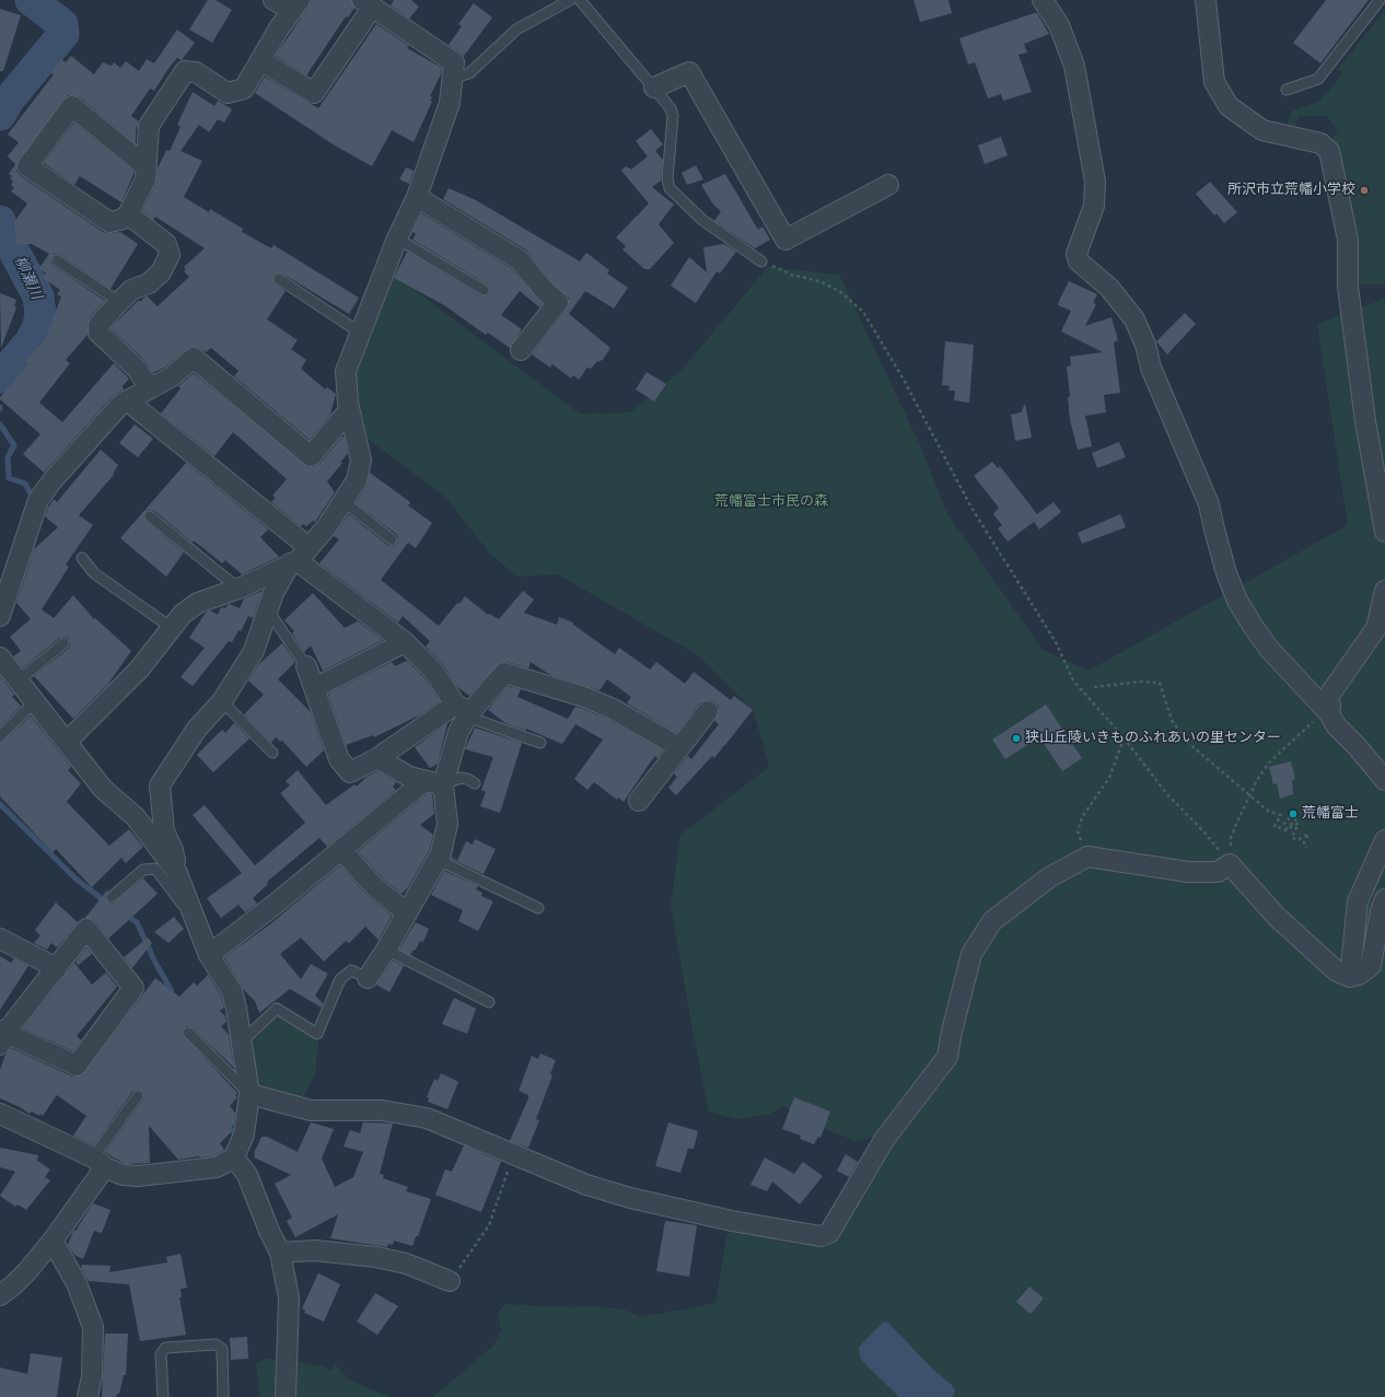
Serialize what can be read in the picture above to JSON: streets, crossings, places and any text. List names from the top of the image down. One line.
{"water":["柳瀬川"],"parks":["荒幡富士市民の森"],"places":["所沢市立荒幡小学校","狭山丘陵いきものふれあいの里センター","荒幡富士"]}
